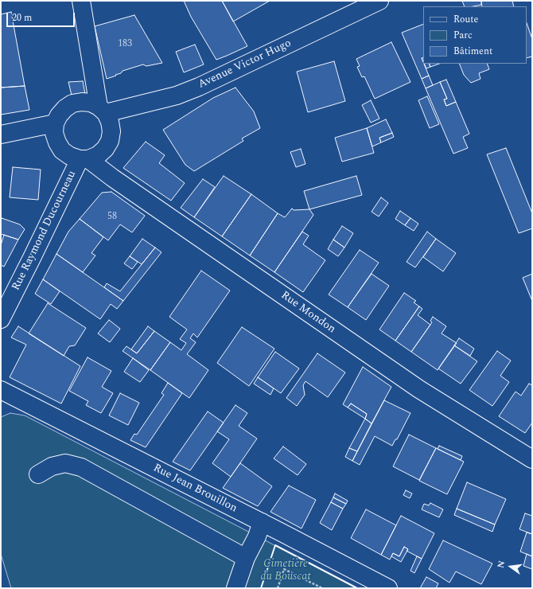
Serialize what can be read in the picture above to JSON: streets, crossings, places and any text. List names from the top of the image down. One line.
{"streets":{"street":["Avenue Victor Hugo","Rue Raymond Ducourneau","Rue Mondon","Rue Jean Brouillon"]},"crossings":[["Avenue Victor Hugo","Rue Raymond Ducourneau"],["Avenue Victor Hugo","Rue Mondon"],["Rue Raymond Ducourneau","Rue Mondon"]],"parks":["Cimetière du Bouscat"],"house_numbers":["183","58"],"legend":["Route","Parc","Bâtiment"],"scale_bar":"20 m","north":"left"}
